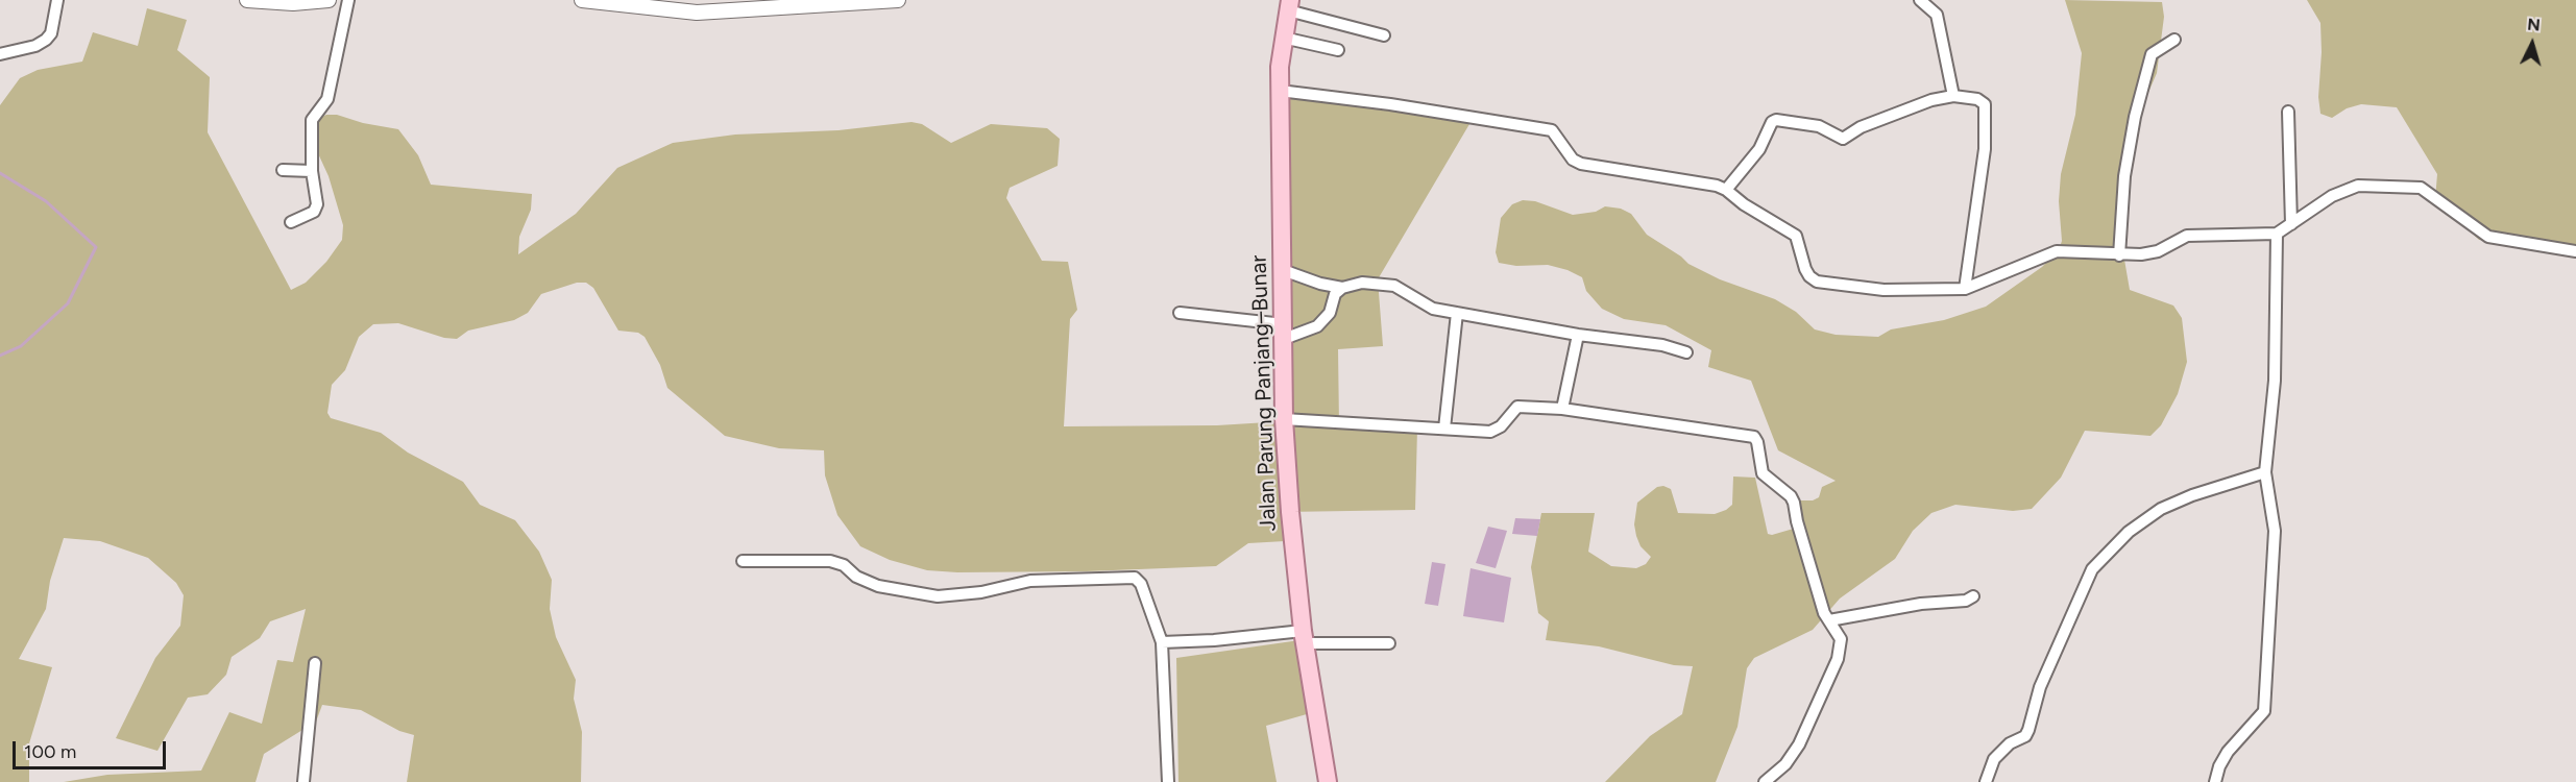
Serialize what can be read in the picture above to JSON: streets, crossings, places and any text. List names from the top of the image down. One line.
{"streets":{"main road":["Jalan Parung Panjang–Bunar"]},"scale_bar":"100 m","north":"top"}
